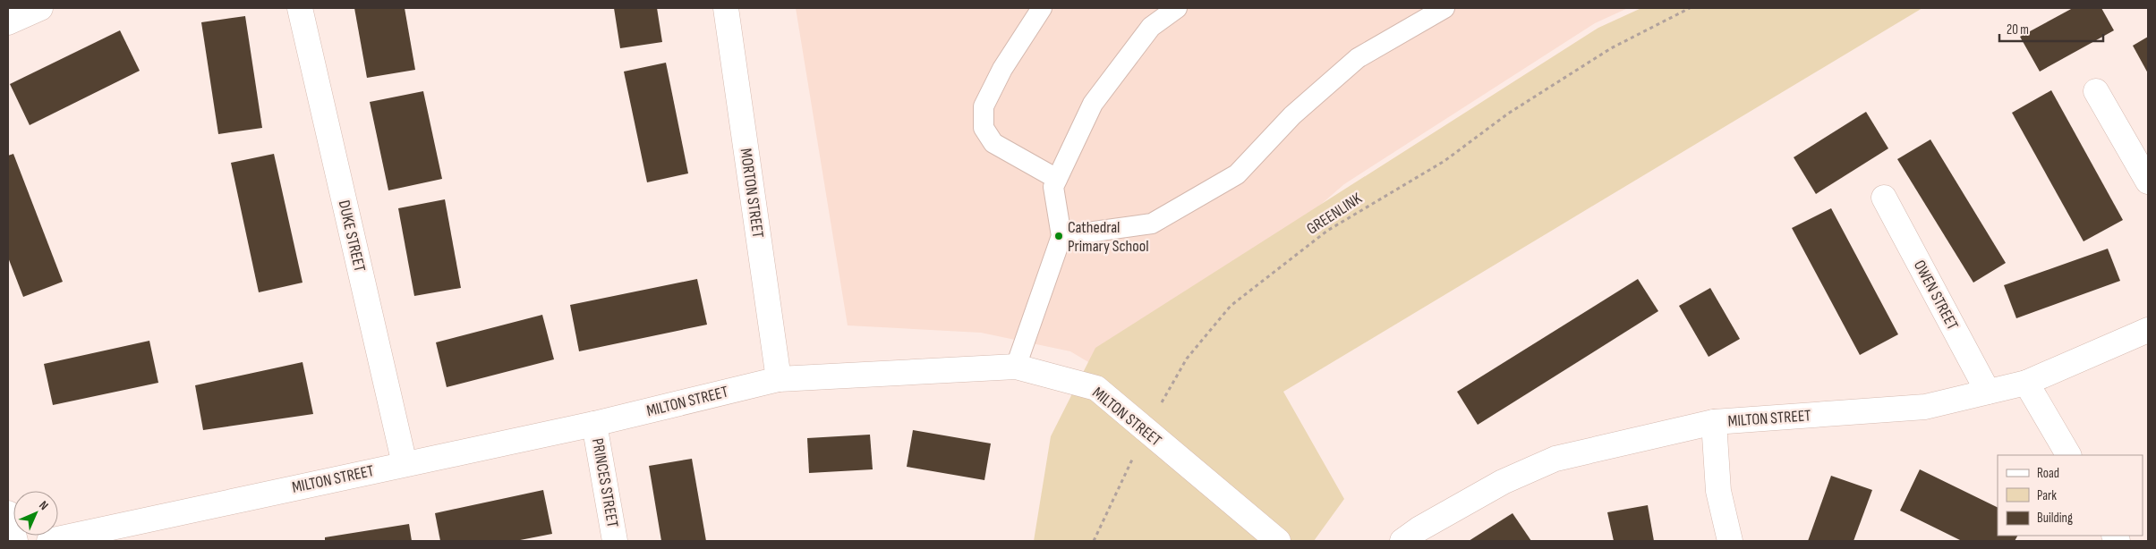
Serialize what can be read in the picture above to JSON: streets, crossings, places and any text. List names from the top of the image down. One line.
{"streets":{"street":["MORTON STREET","DUKE STREET","OWEN STREET","MILTON STREET","PRINCES STREET"],"path":["GREENLINK"]},"crossings":[["MORTON STREET","MILTON STREET"],["GREENLINK","MILTON STREET"],["DUKE STREET","MILTON STREET"],["OWEN STREET","MILTON STREET"],["MILTON STREET","PRINCES STREET"]],"places":["Cathedral Primary School"],"legend":["Road","Park","Building"],"scale_bar":"20 m","north":"top right"}
